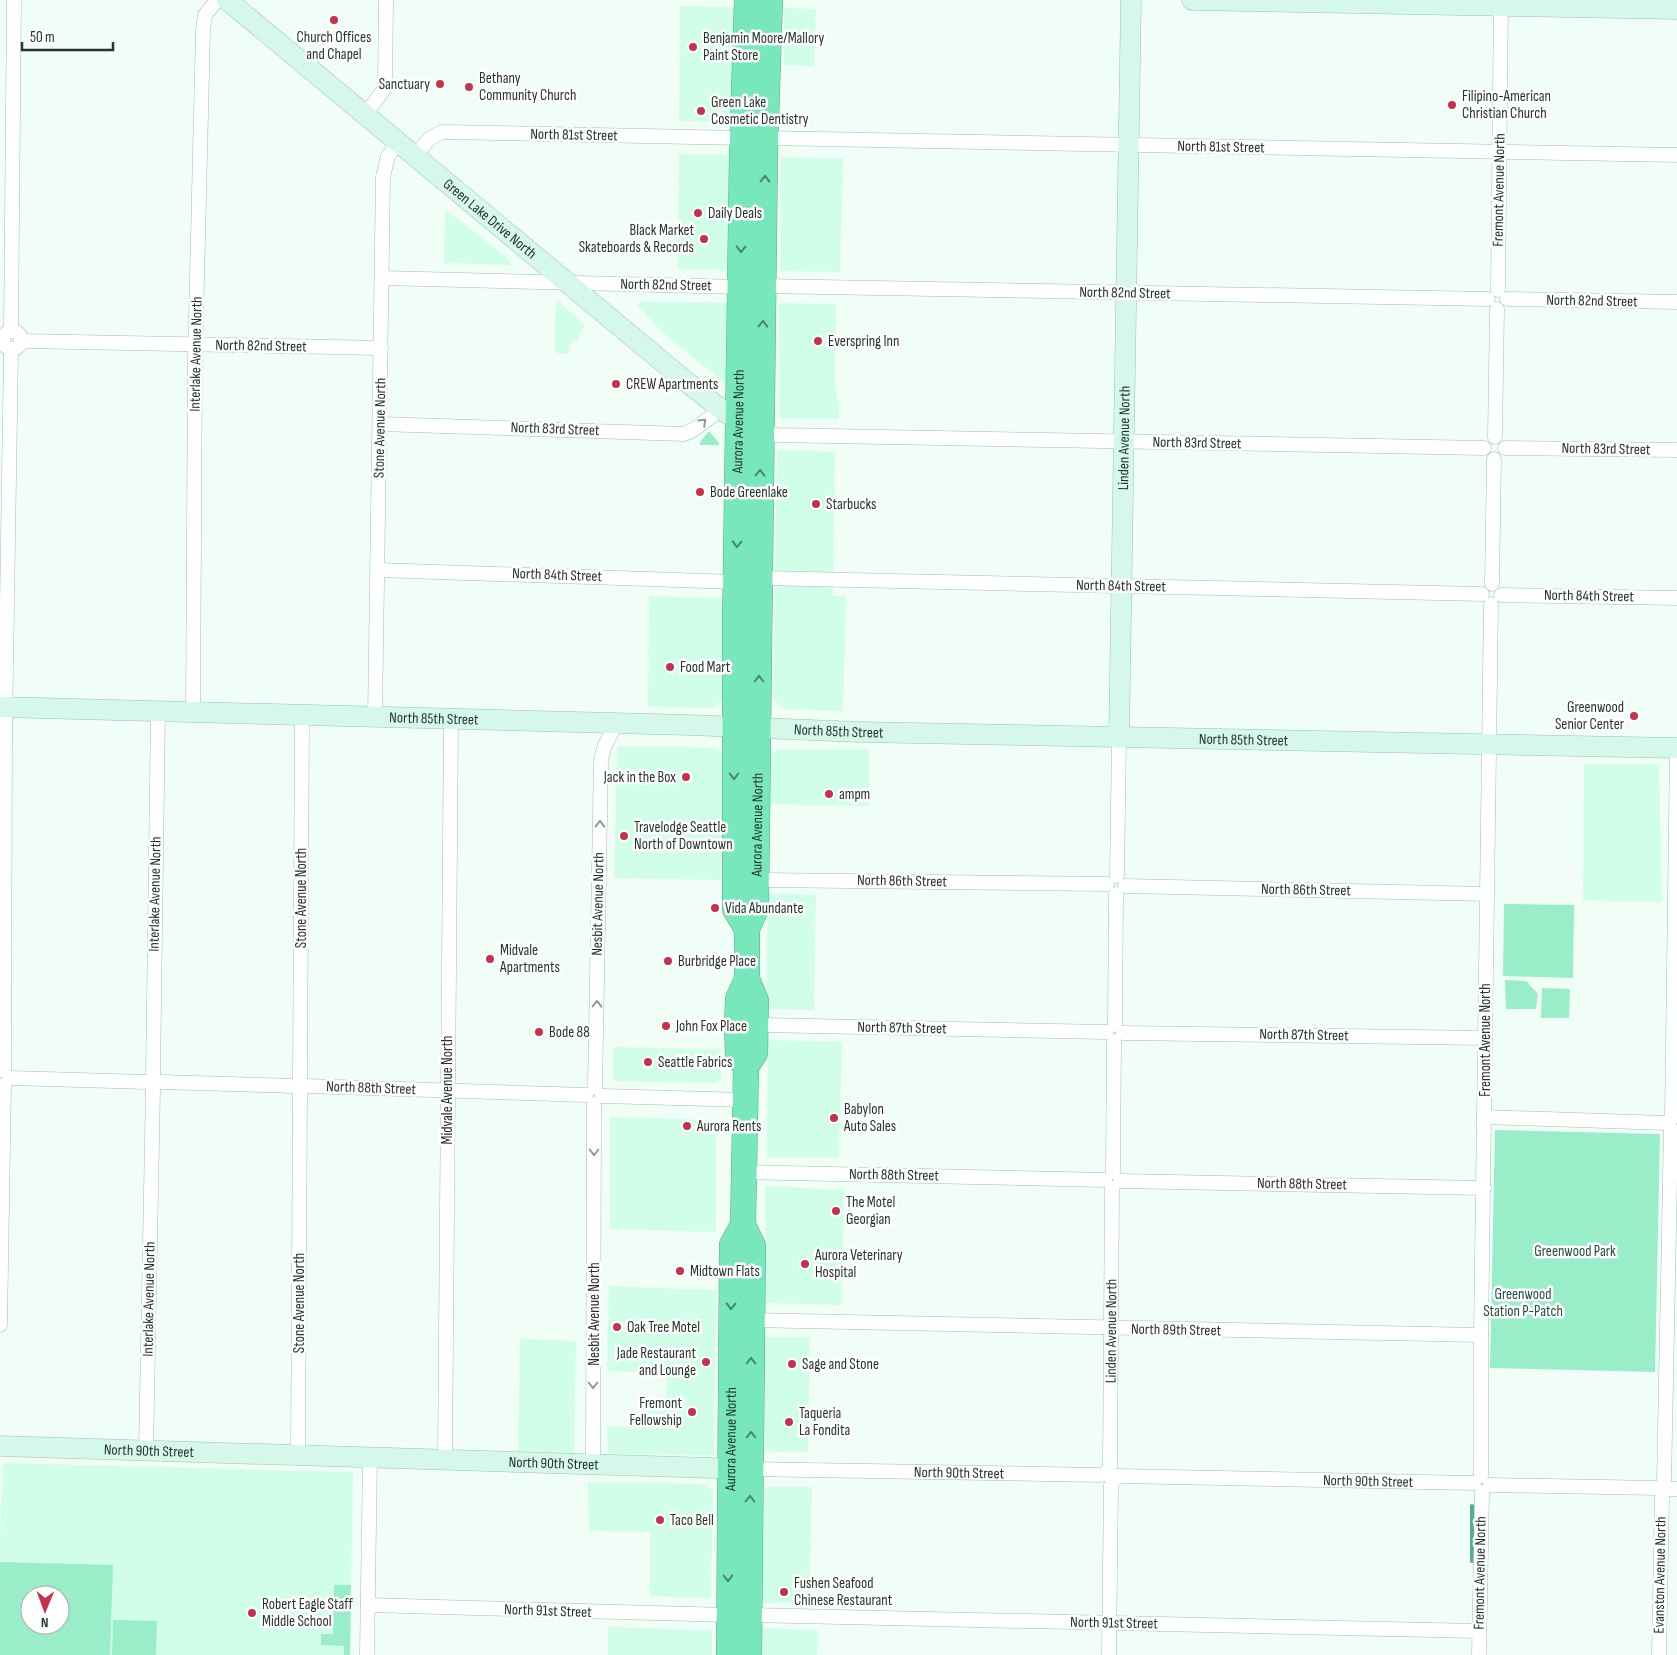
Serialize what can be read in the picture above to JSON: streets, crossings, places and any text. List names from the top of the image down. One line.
{"streets":{"highway":["Aurora Avenue North"],"main road":["Green Lake Drive North","Linden Avenue North","North 85th Street","North 90th Street"],"street":["North 81st Street","Fremont Avenue North","North 82nd Street","Interlake Avenue North","Stone Avenue North","North 83rd Street","North 84th Street","North 86th Street","Nesbit Avenue North","North 87th Street","North 88th Street","Midvale Avenue North","North 89th Street","Evanston Avenue North","North 91st Street"]},"crossings":[["North 81st Street","Fremont Avenue North"],["North 81st Street","Green Lake Drive North"],["North 81st Street","Aurora Avenue North"],["North 81st Street","Linden Avenue North"],["Fremont Avenue North","North 82nd Street"],["Fremont Avenue North","North 83rd Street"],["Fremont Avenue North","North 84th Street"],["Fremont Avenue North","North 85th Street"],["Fremont Avenue North","North 86th Street"],["Fremont Avenue North","North 87th Street"],["Fremont Avenue North","North 88th Street"],["Fremont Avenue North","North 89th Street"],["Fremont Avenue North","North 90th Street"],["Fremont Avenue North","North 91st Street"],["Green Lake Drive North","North 82nd Street"],["Green Lake Drive North","Aurora Avenue North"],["Green Lake Drive North","Stone Avenue North"],["Green Lake Drive North","North 83rd Street"],["North 82nd Street","Interlake Avenue North"],["North 82nd Street","Aurora Avenue North"],["North 82nd Street","Stone Avenue North"],["North 82nd Street","Linden Avenue North"],["Interlake Avenue North","North 85th Street"],["Interlake Avenue North","North 88th Street"],["Interlake Avenue North","North 90th Street"],["Aurora Avenue North","North 83rd Street"],["Aurora Avenue North","North 84th Street"],["Aurora Avenue North","North 85th Street"],["Aurora Avenue North","North 86th Street"],["Aurora Avenue North","North 87th Street"],["Aurora Avenue North","North 88th Street"],["Aurora Avenue North","North 89th Street"],["Aurora Avenue North","North 90th Street"],["Aurora Avenue North","North 91st Street"],["Stone Avenue North","North 83rd Street"],["Stone Avenue North","North 84th Street"],["Stone Avenue North","North 85th Street"],["Stone Avenue North","North 88th Street"],["Stone Avenue North","North 90th Street"],["North 83rd Street","Linden Avenue North"],["Linden Avenue North","North 84th Street"],["Linden Avenue North","North 85th Street"],["Linden Avenue North","North 86th Street"],["Linden Avenue North","North 87th Street"],["Linden Avenue North","North 88th Street"],["Linden Avenue North","North 89th Street"],["Linden Avenue North","North 90th Street"],["Linden Avenue North","North 91st Street"],["North 85th Street","Nesbit Avenue North"],["North 85th Street","Midvale Avenue North"],["North 85th Street","Evanston Avenue North"],["Nesbit Avenue North","North 88th Street"],["Nesbit Avenue North","North 90th Street"],["North 88th Street","Midvale Avenue North"],["Midvale Avenue North","North 90th Street"],["North 90th Street","Evanston Avenue North"]],"parks":["Greenwood Park","Greenwood Station P-Patch"],"places":["Church Offices and Chapel","Benjamin Moore/Mallory Paint Store","Sanctuary","Bethany Community Church","Filipino-American Christian Church","Green Lake Cosmetic Dentistry","Daily Deals","Black Market Skateboards & Records","Everspring Inn","CREW Apartments","Bode Greenlake","Starbucks","Food Mart","Greenwood Senior Center","Jack in the Box","ampm","Travelodge Seattle North of Downtown","Vida Abundante","Midvale Apartments","Burbridge Place","John Fox Place","Bode 88","Seattle Fabrics","Babylon Auto Sales","Aurora Rents","The Motel Georgian","Aurora Veterinary Hospital","Midtown Flats","Oak Tree Motel","Jade Restaurant and Lounge","Sage and Stone","Fremont Fellowship","Taqueria La Fondita","Taco Bell","Fushen Seafood Chinese Restaurant","Robert Eagle Staff Middle School"],"scale_bar":"50 m","north":"bottom"}
